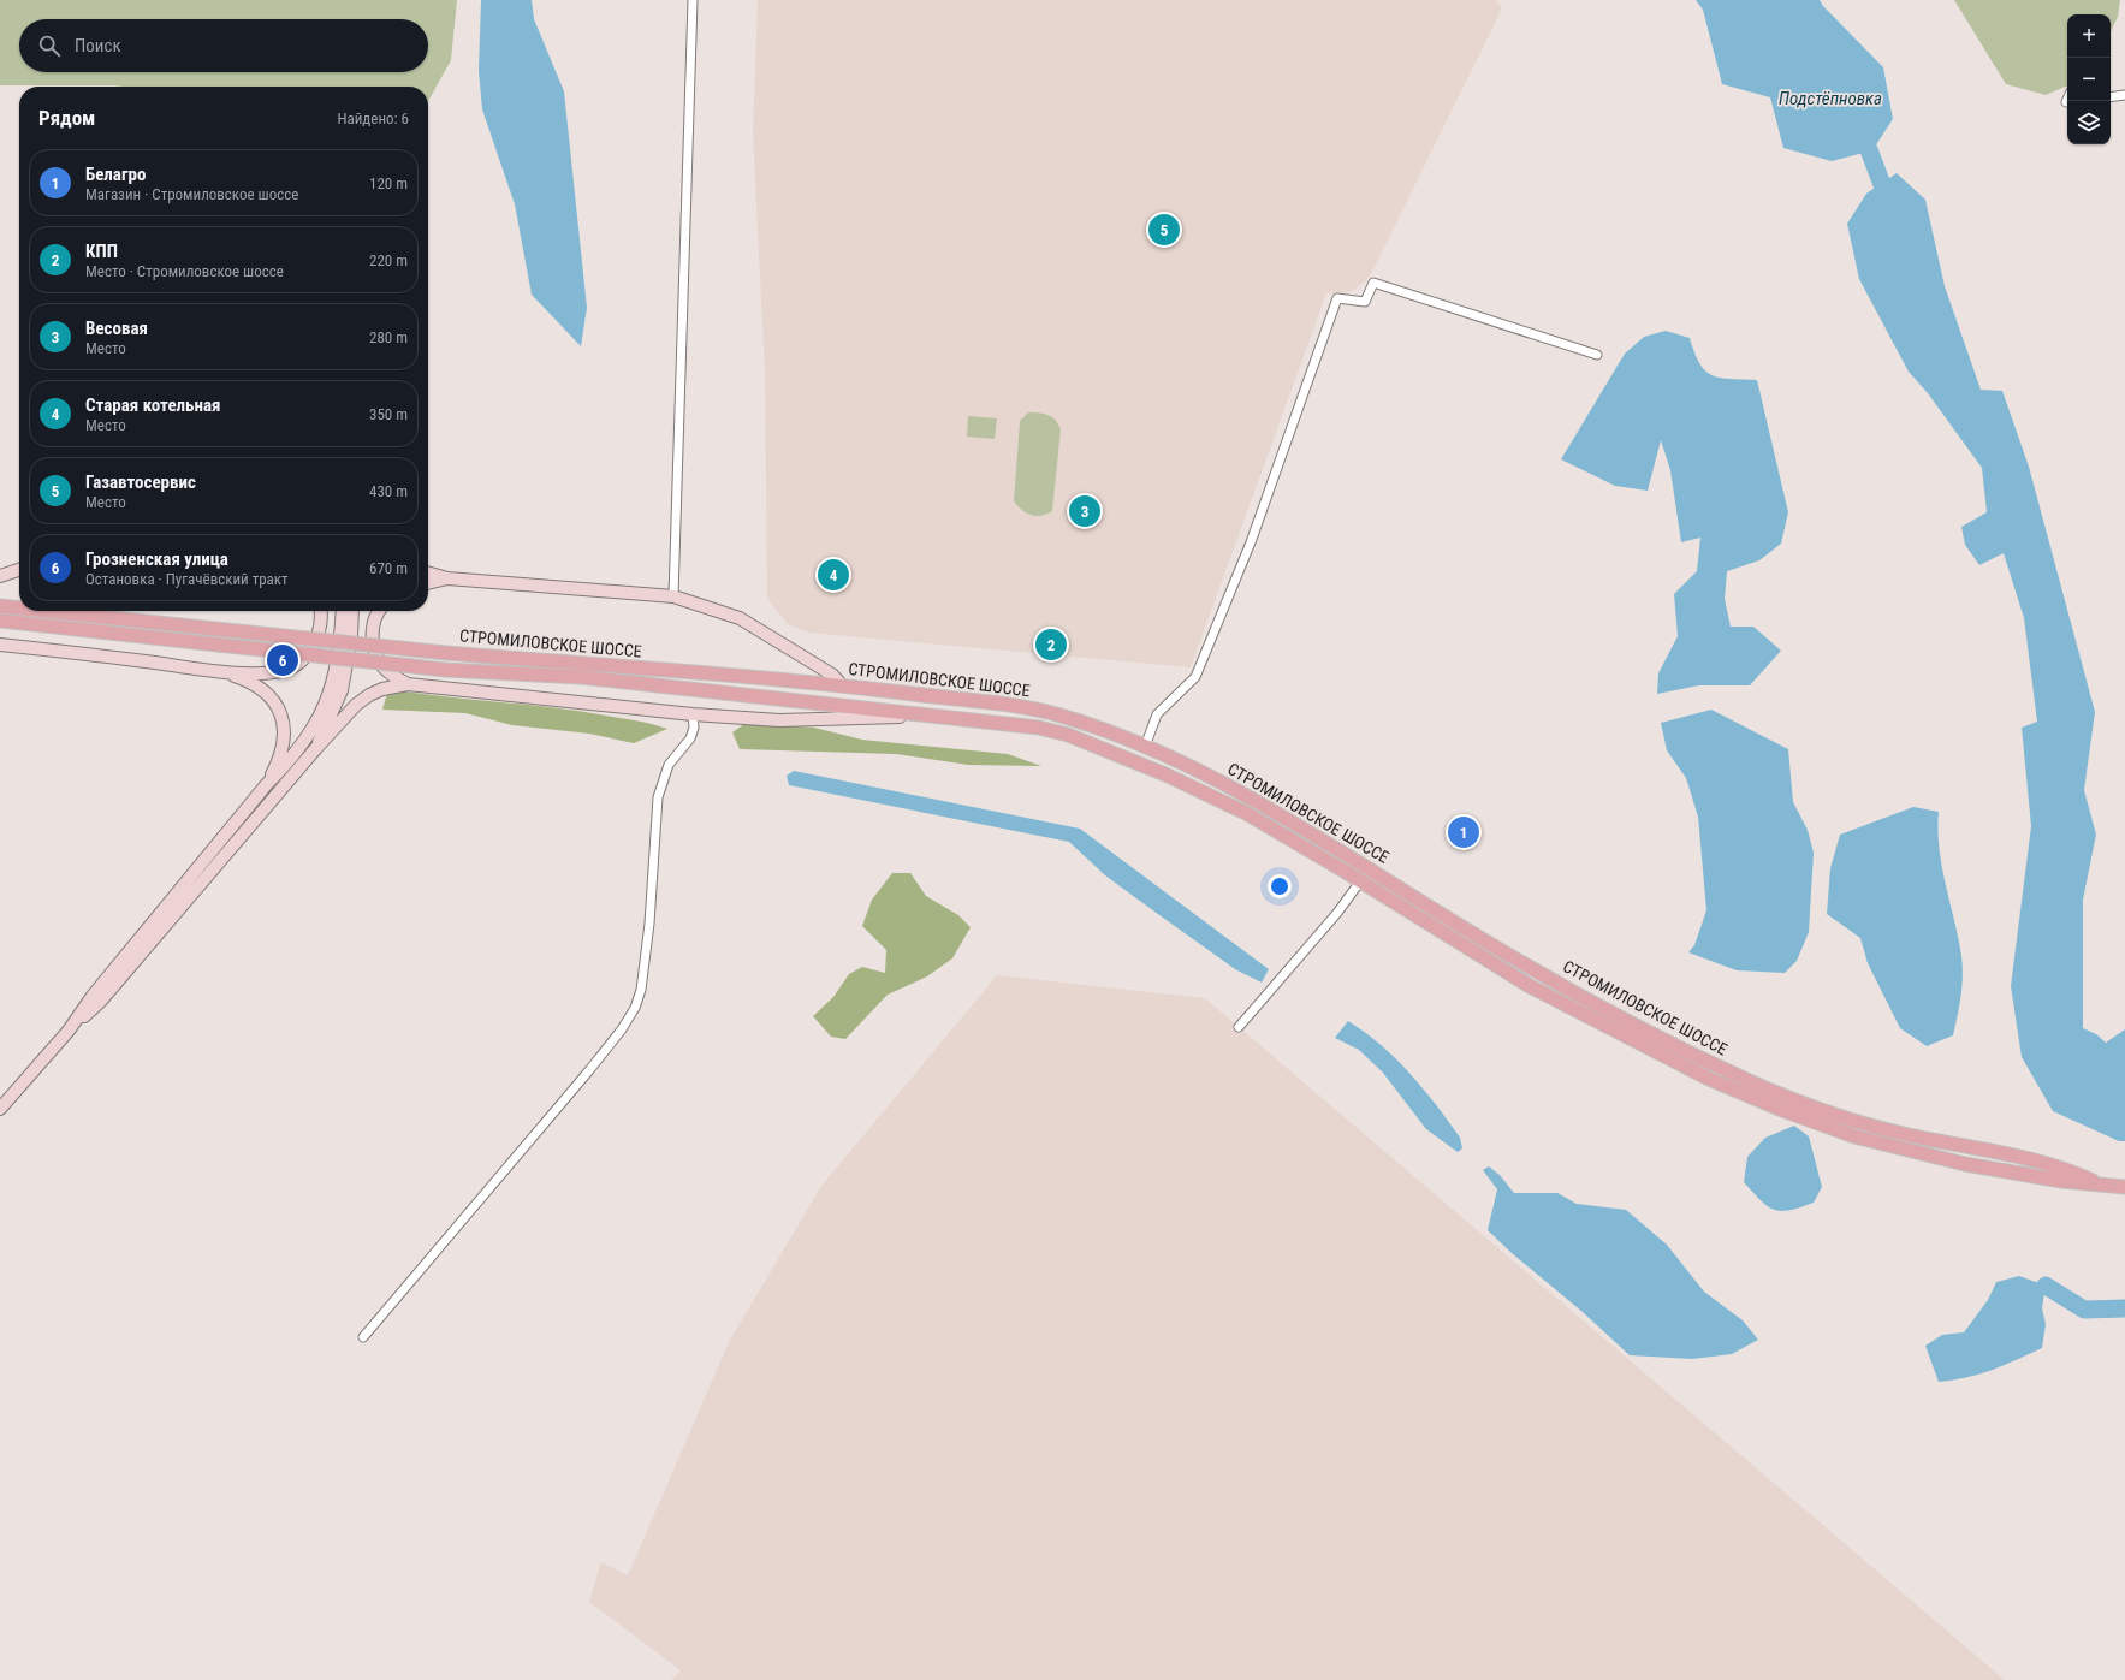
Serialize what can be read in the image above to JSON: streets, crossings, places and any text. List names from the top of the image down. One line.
{"streets":{"main road":["СТРОМИЛОВСКОЕ ШОССЕ"]},"water":["Подстёпновка"],"page":{"map_buttons":["+","−"],"search":"Поиск","heading":["Рядом","Найдено: 6"],"list":[{"mark":"1","name":"Белагро","note":"Магазин · Стромиловское шоссе","value":"120 m"},{"mark":"2","name":"КПП","note":"Место · Стромиловское шоссе","value":"220 m"},{"mark":"3","name":"Весовая","note":"Место","value":"280 m"},{"mark":"4","name":"Старая котельная","note":"Место","value":"350 m"},{"mark":"5","name":"Газавтосервис","note":"Место","value":"430 m"},{"mark":"6","name":"Грозненская улица","note":"Остановка · Пугачёвский тракт","value":"670 m"}],"pins":["5","3","4","2","6","1"]}}
